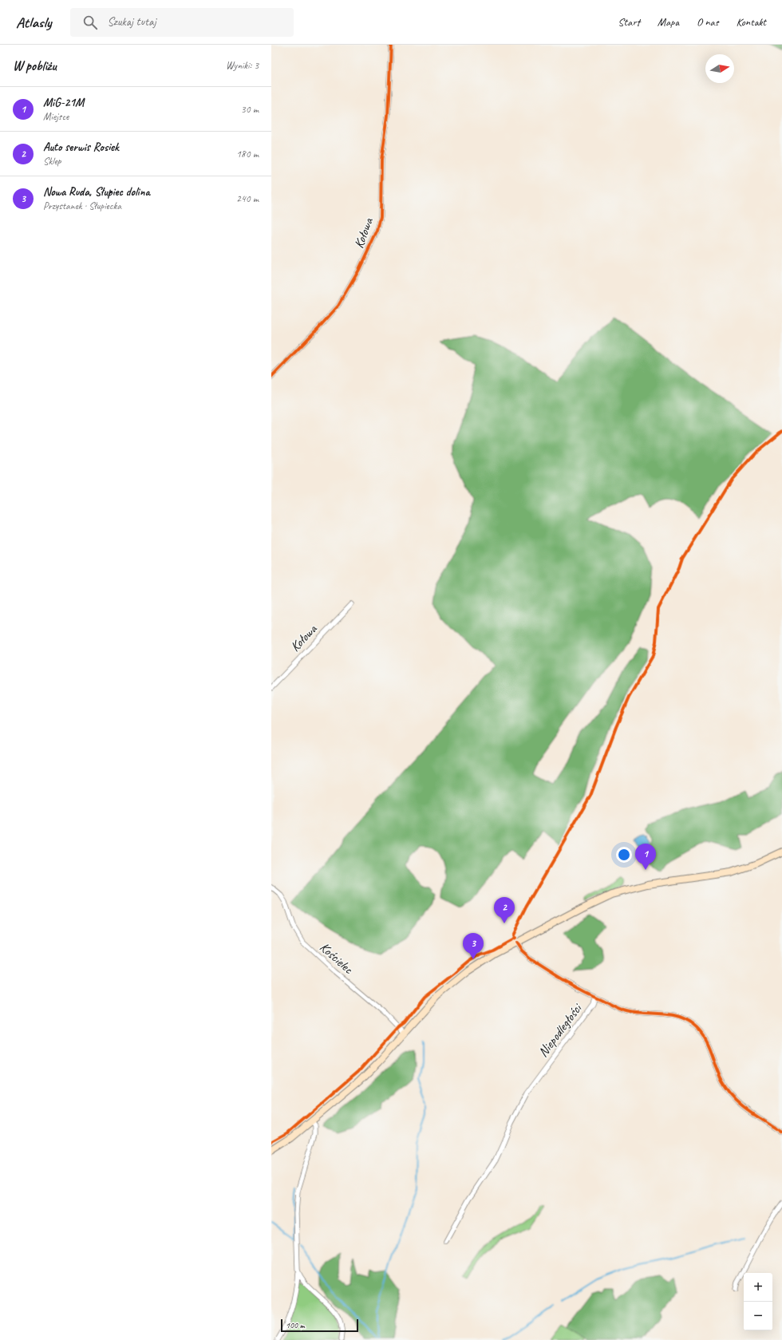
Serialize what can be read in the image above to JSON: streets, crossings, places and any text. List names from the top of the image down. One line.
{"streets":{"street":["Kołowa","Kościelec","Niepodległości"]},"scale_bar":"100 m","north":"right","page":{"header":"Atlasly","search":"Szukaj tutaj","nav":["Start","Mapa","O nas","Kontakt"],"heading":["W pobliżu","Wyniki: 3"],"list":[{"mark":"1","name":"MiG-21M","note":"Miejsce","value":"30 m"},{"mark":"2","name":"Auto serwis Rosiek","note":"Sklep","value":"180 m"},{"mark":"3","name":"Nowa Ruda, Słupiec dolina","note":"Przystanek · Słupiecka","value":"240 m"}],"pins":["1","2","3"],"map_buttons":["+","−"],"scale":"100 m"}}
